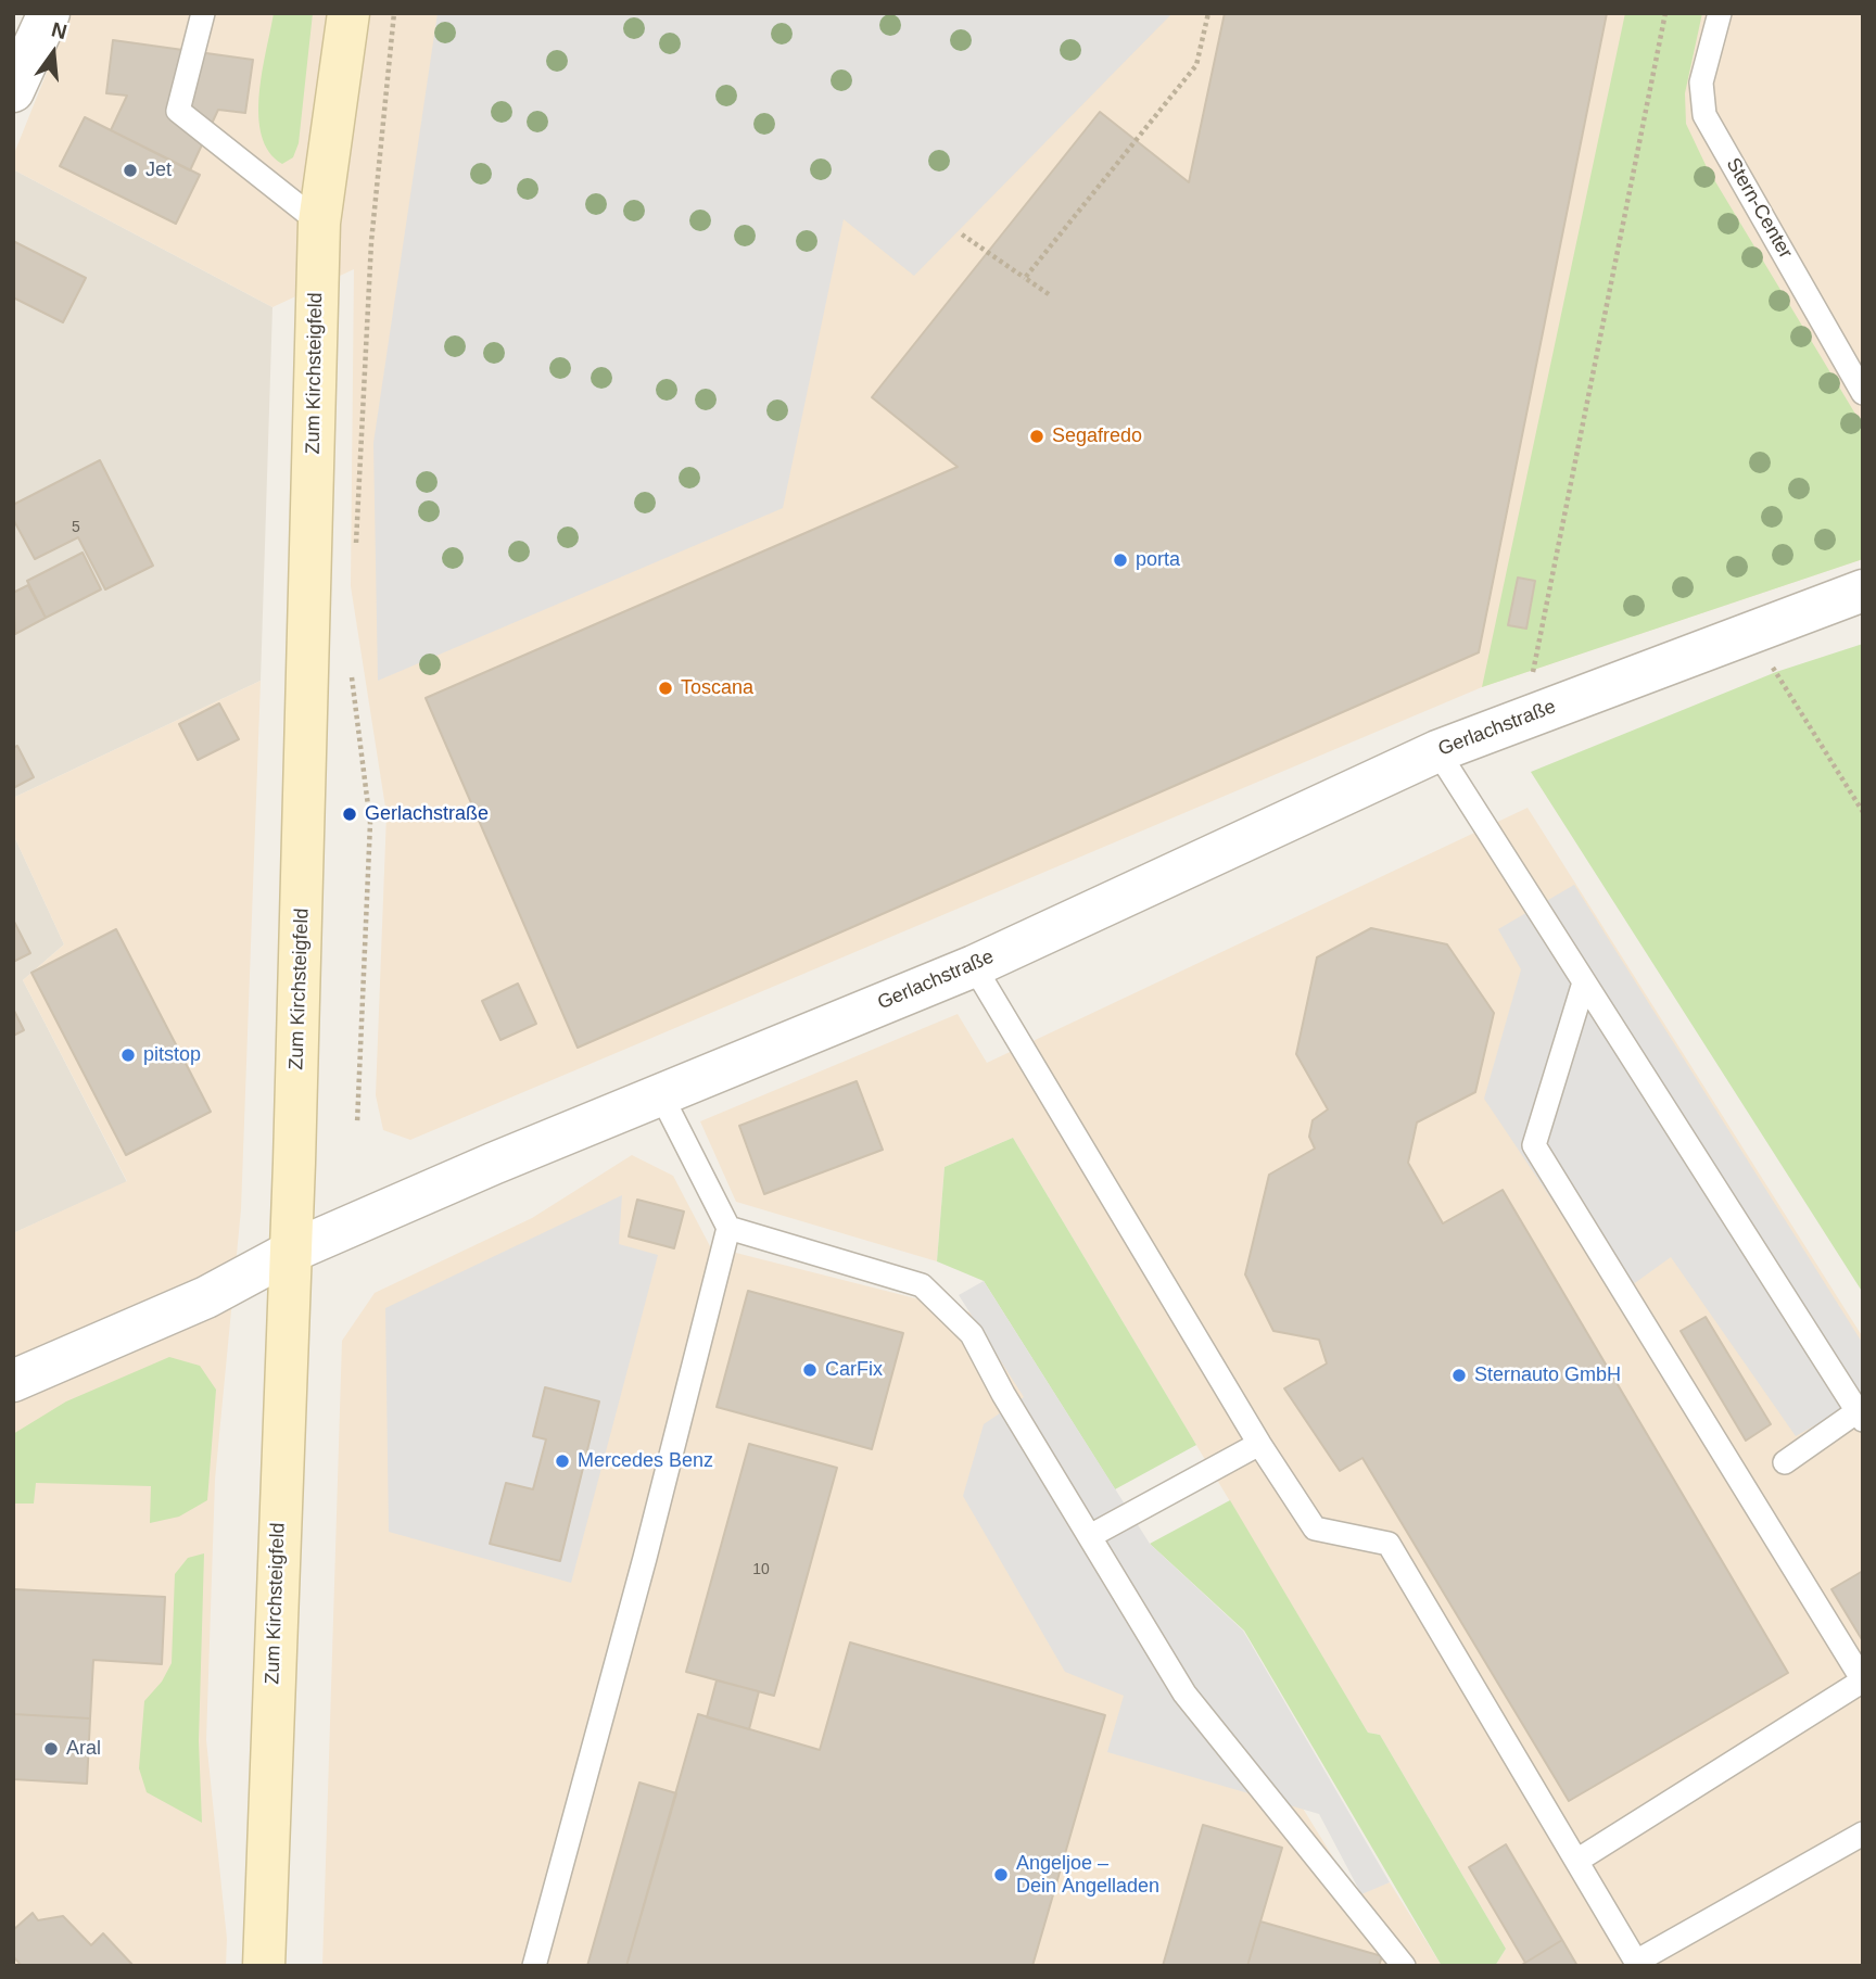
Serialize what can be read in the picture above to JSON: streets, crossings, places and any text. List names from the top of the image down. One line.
{"streets":{"street":["Zum Kirchsteigfeld","Gerlachstraße"],"lane":["Stern-Center"]},"crossings":[["Zum Kirchsteigfeld","Gerlachstraße"]],"places":["Jet","Segafredo","porta","Toscana","Gerlachstraße","pitstop","CarFix","Sternauto GmbH","Mercedes Benz","Aral","Angeljoe – Dein Angelladen"],"house_numbers":["5","10"],"north":"top"}
